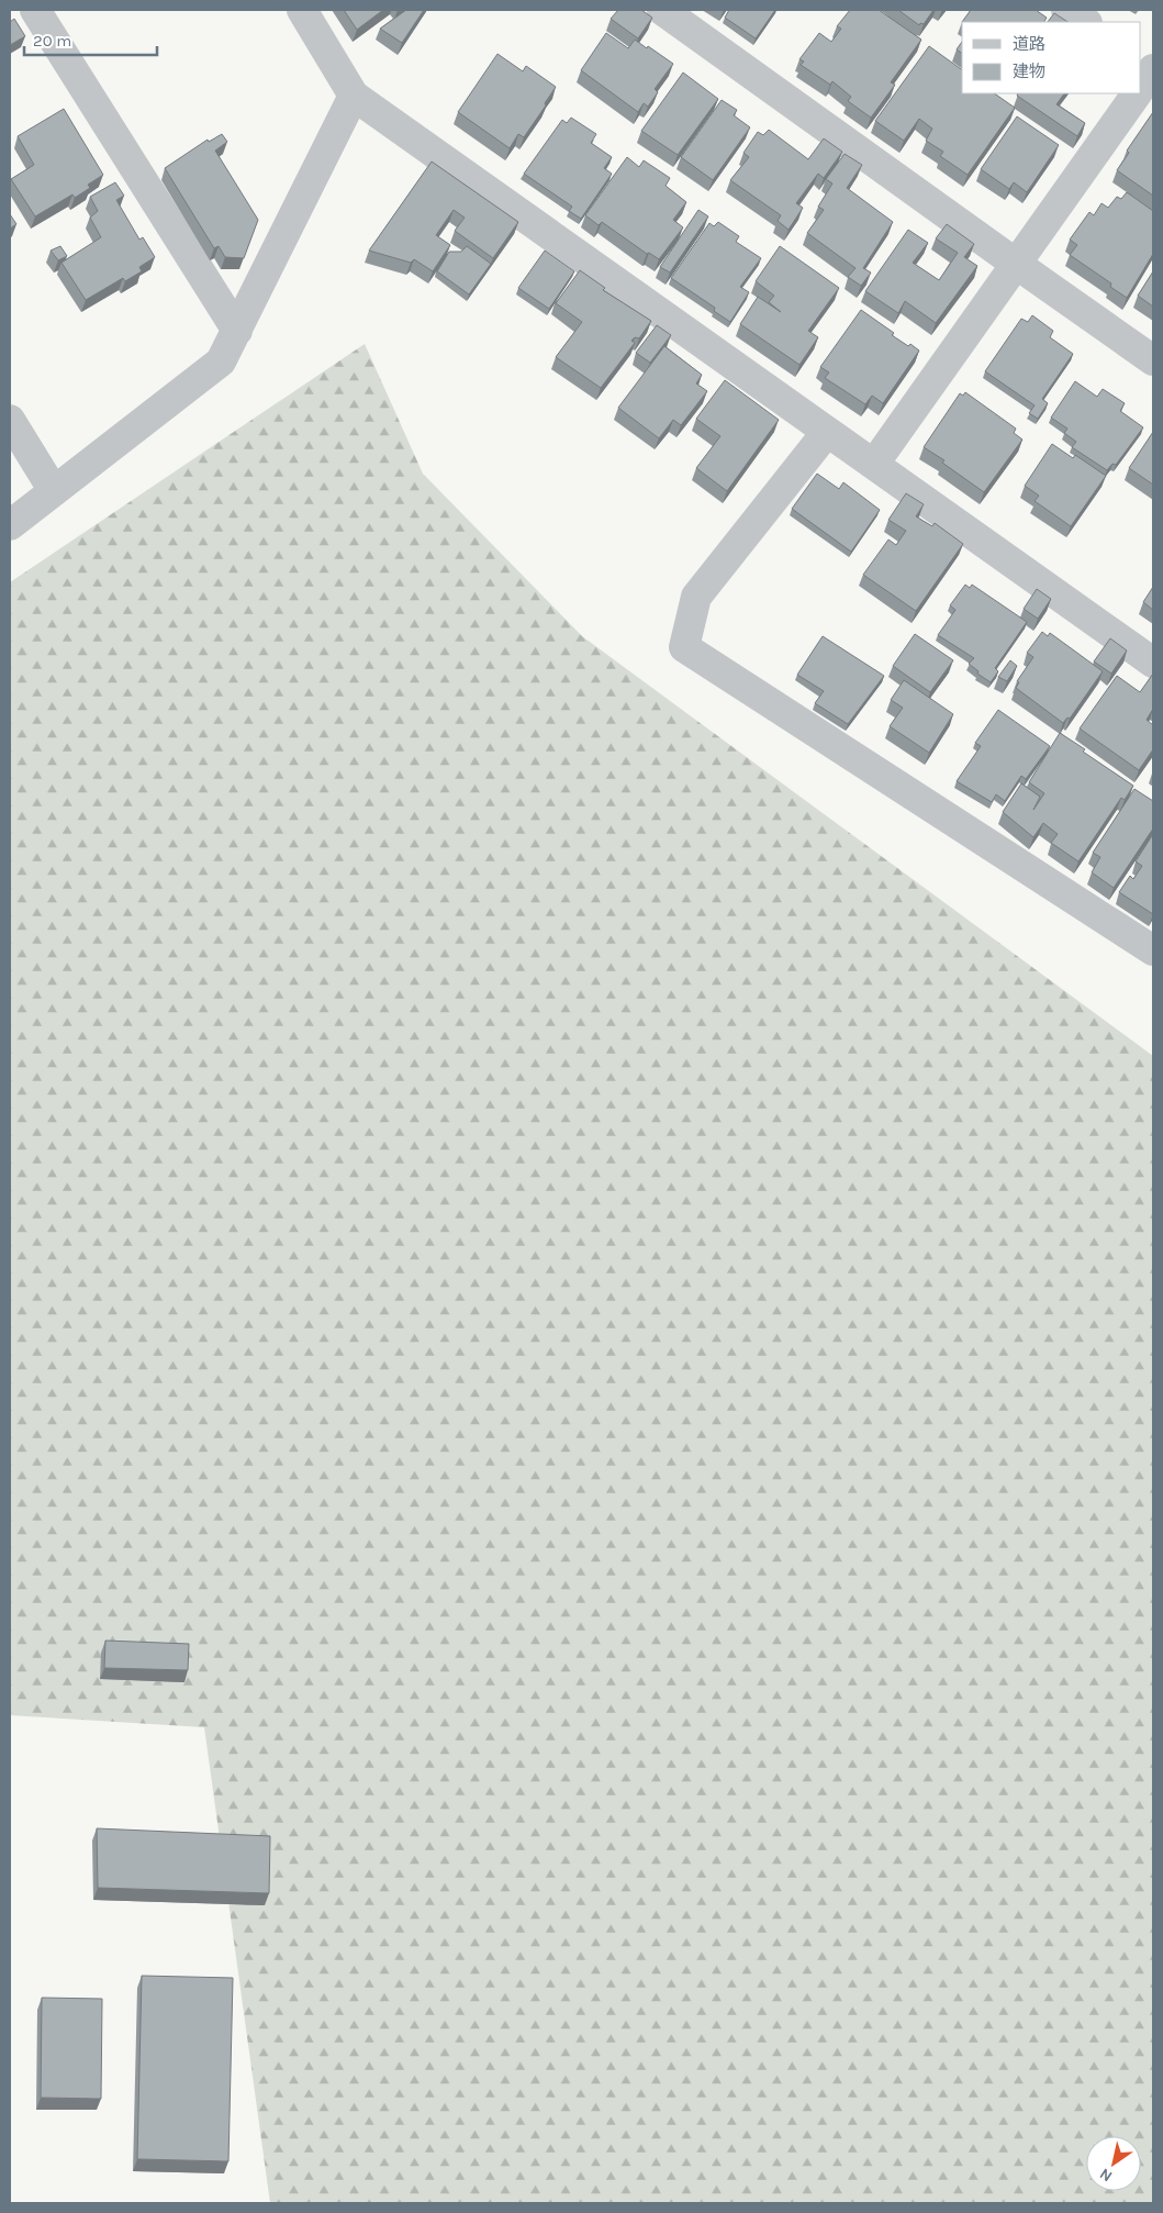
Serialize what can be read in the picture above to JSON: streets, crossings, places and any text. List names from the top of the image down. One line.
{"legend":["道路","建物"],"scale_bar":"20 m","north":"bottom left"}
